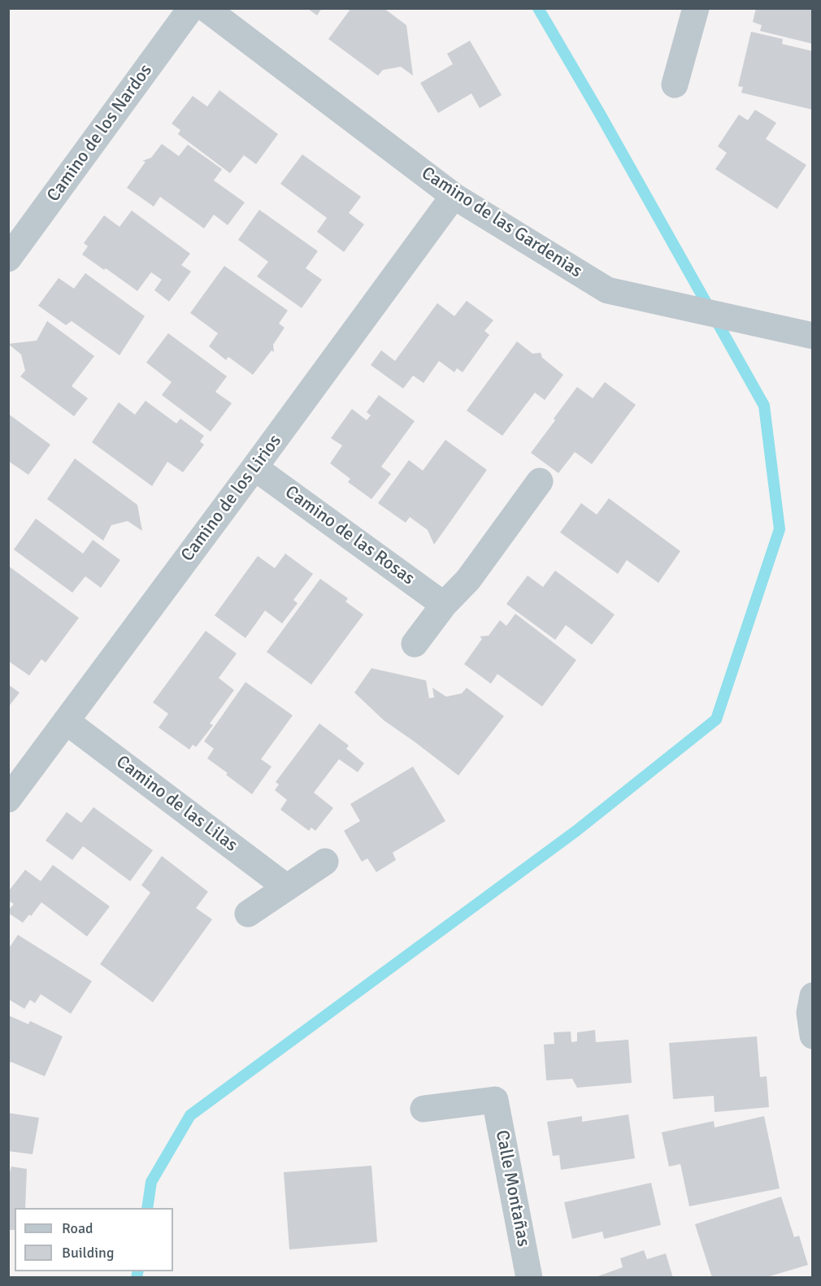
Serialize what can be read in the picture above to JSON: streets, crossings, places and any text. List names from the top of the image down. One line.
{"streets":{"street":["Camino de los Nardos","Camino de las Gardenias","Camino de los Lirios","Camino de las Rosas","Camino de las Lilas","Calle Montañas"]},"crossings":[["Camino de las Gardenias","Camino de los Lirios"],["Camino de los Lirios","Camino de las Rosas"],["Camino de los Lirios","Camino de las Lilas"]],"legend":["Road","Building"]}
